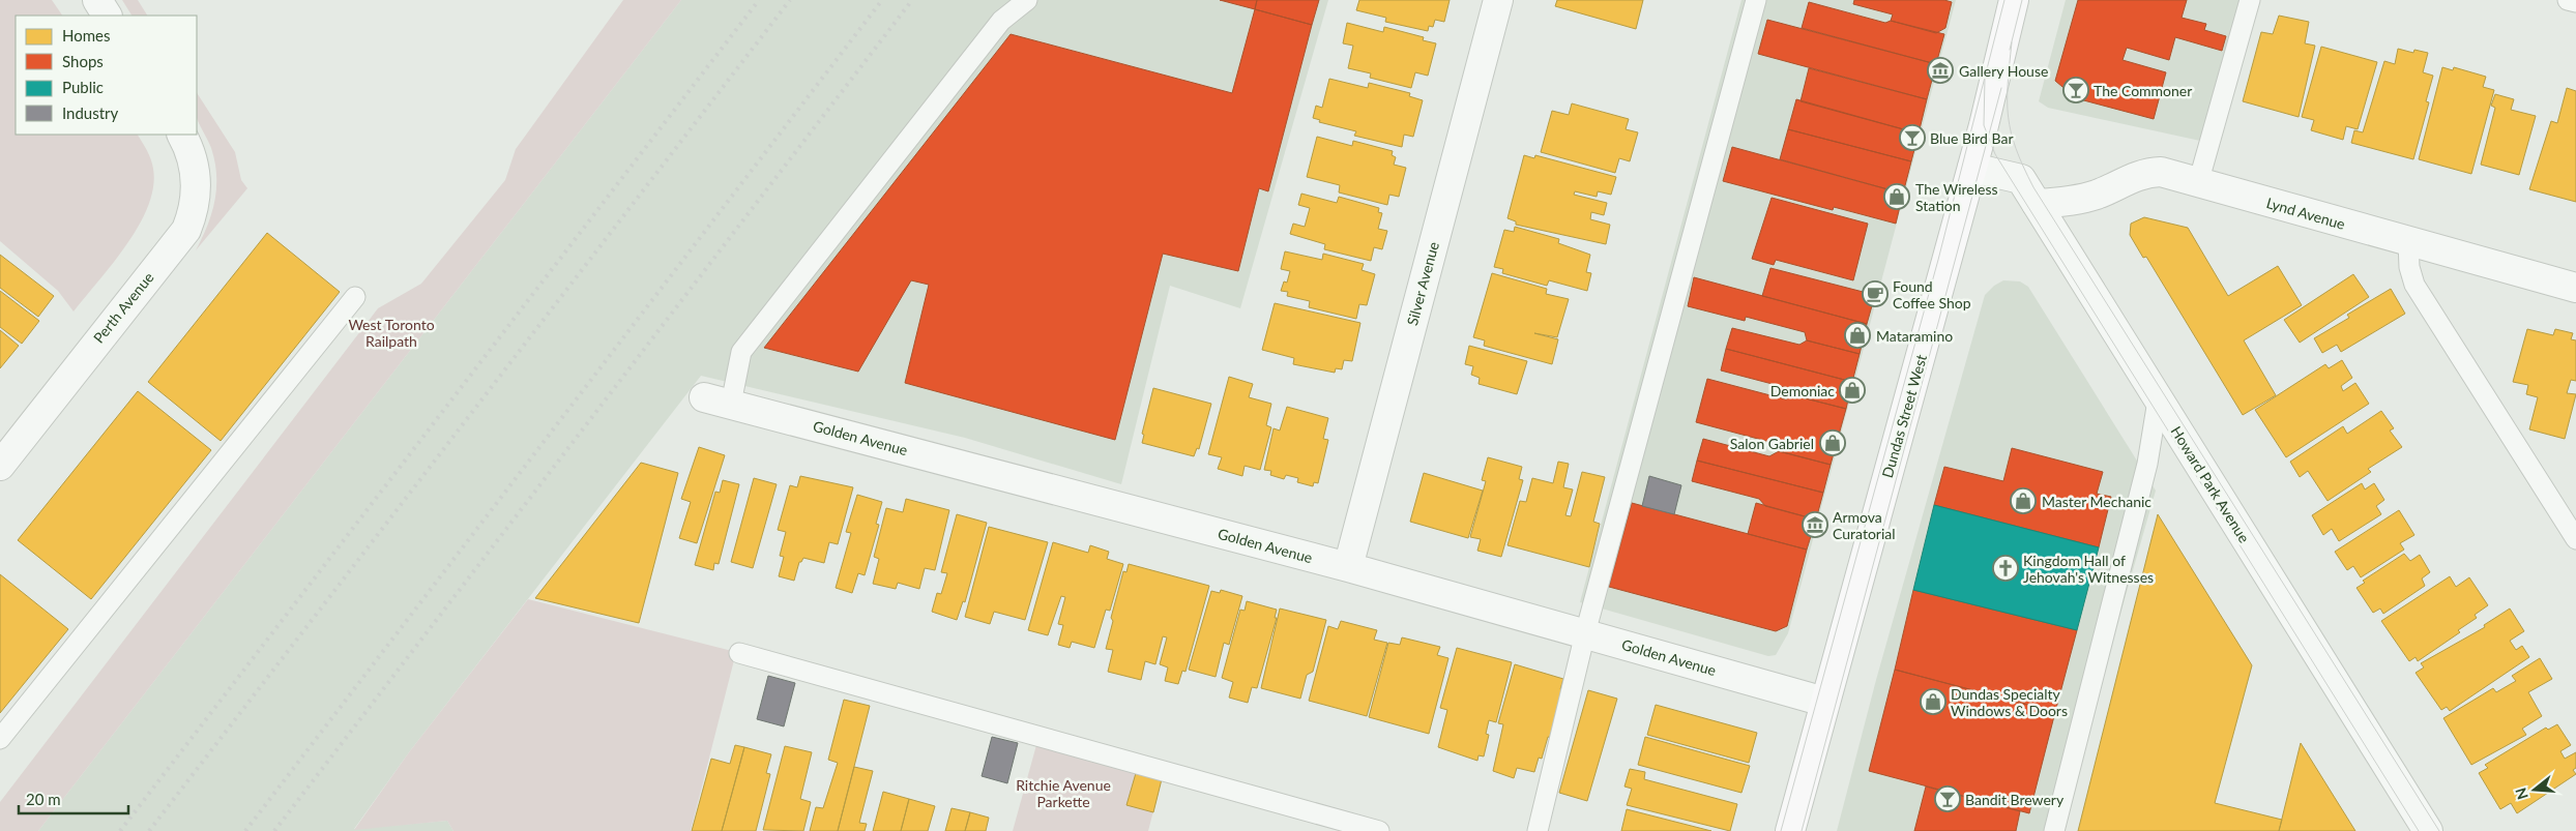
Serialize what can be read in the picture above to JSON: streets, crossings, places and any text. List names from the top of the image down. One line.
{"streets":{"main road":["Dundas Street West"],"street":["Lynd Avenue","Silver Avenue","Perth Avenue","Golden Avenue","Howard Park Avenue"]},"crossings":[["Lynd Avenue","Howard Park Avenue"],["Silver Avenue","Golden Avenue"],["Dundas Street West","Golden Avenue"],["Dundas Street West","Howard Park Avenue"]],"parks":["West Toronto Railpath","Ritchie Avenue Parkette"],"places":{"museum":["Gallery House","Armova Curatorial"],"bar":["The Commoner","Blue Bird Bar","Bandit Brewery"],"shop":["The Wireless Station","Mataramino","Demoniac","Salon Gabriel","Master Mechanic","Dundas Specialty Windows & Doors"],"cafe":["Found Coffee Shop"],"church":["Kingdom Hall of Jehovah's Witnesses"]},"legend":["Homes","Shops","Public","Industry"],"scale_bar":"20 m","north":"left"}
